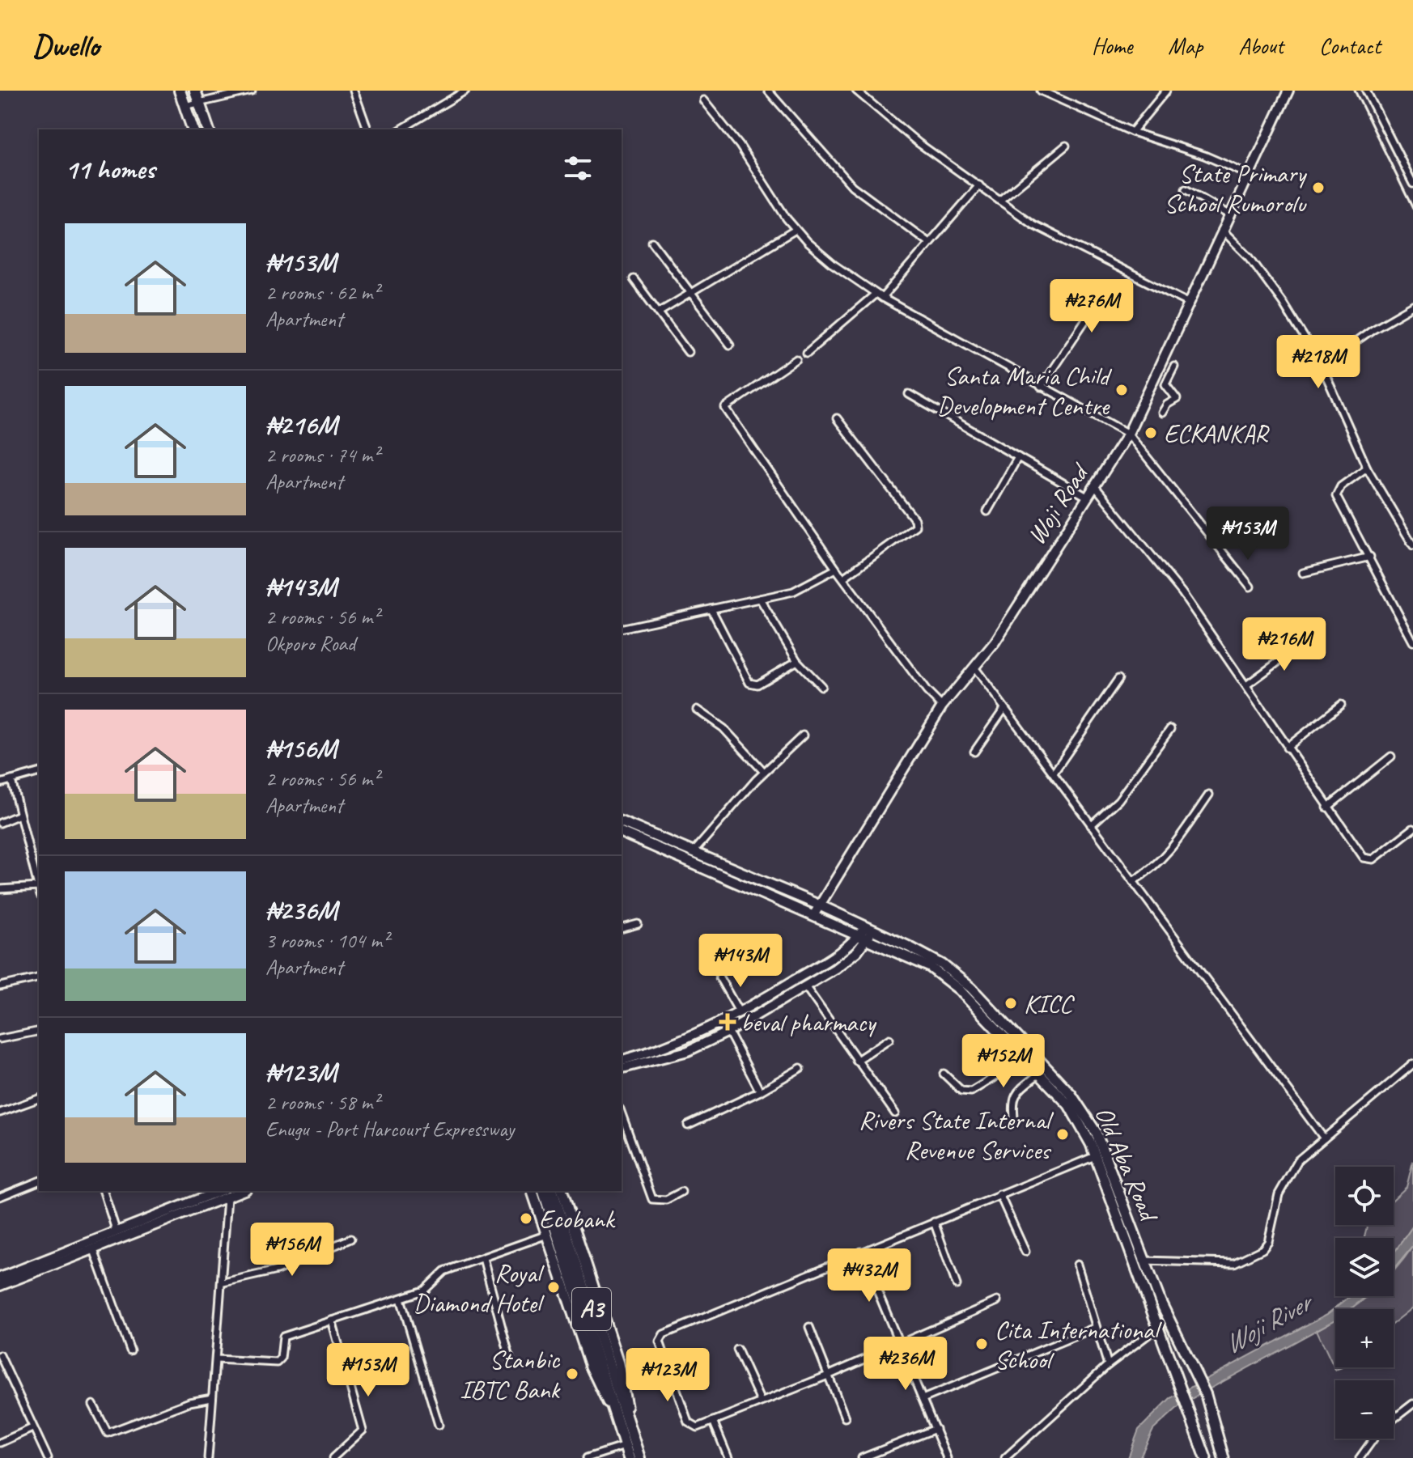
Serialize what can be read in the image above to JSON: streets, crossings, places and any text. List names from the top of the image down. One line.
{"streets":{"highway":["A3"],"main road":["Woji Road","Old Aba Road"]},"crossings":[["Woji Road","Old Aba Road"]],"water":["Woji River"],"places":{"other":["State Primary School Rumorolu","Santa Maria Child Development Centre","ECKANKAR","KICC","Rivers State Internal Revenue Services","Ecobank","Royal Diamond Hotel","Cita International School","Stanbic IBTC Bank"],"health":["beval pharmacy"]},"page":{"header":"Dwello","nav":["Home","Map","About","Contact"],"heading":"11 homes","list":[{"name":"₦153M","note":"2 rooms · 62 m² · Apartment"},{"name":"₦216M","note":"2 rooms · 74 m² · Apartment"},{"name":"₦143M","note":"2 rooms · 56 m² · Okporo Road"},{"name":"₦156M","note":"2 rooms · 56 m² · Apartment"},{"name":"₦236M","note":"3 rooms · 104 m² · Apartment"},{"name":"₦123M","note":"2 rooms · 58 m² · Enugu - Port Harcourt Expressway"}],"price":["₦276M","₦218M","₦153M","₦216M","₦143M","₦152M","₦156M","₦432M","₦236M","₦153M","₦123M"],"map_buttons":["+","−"]}}
